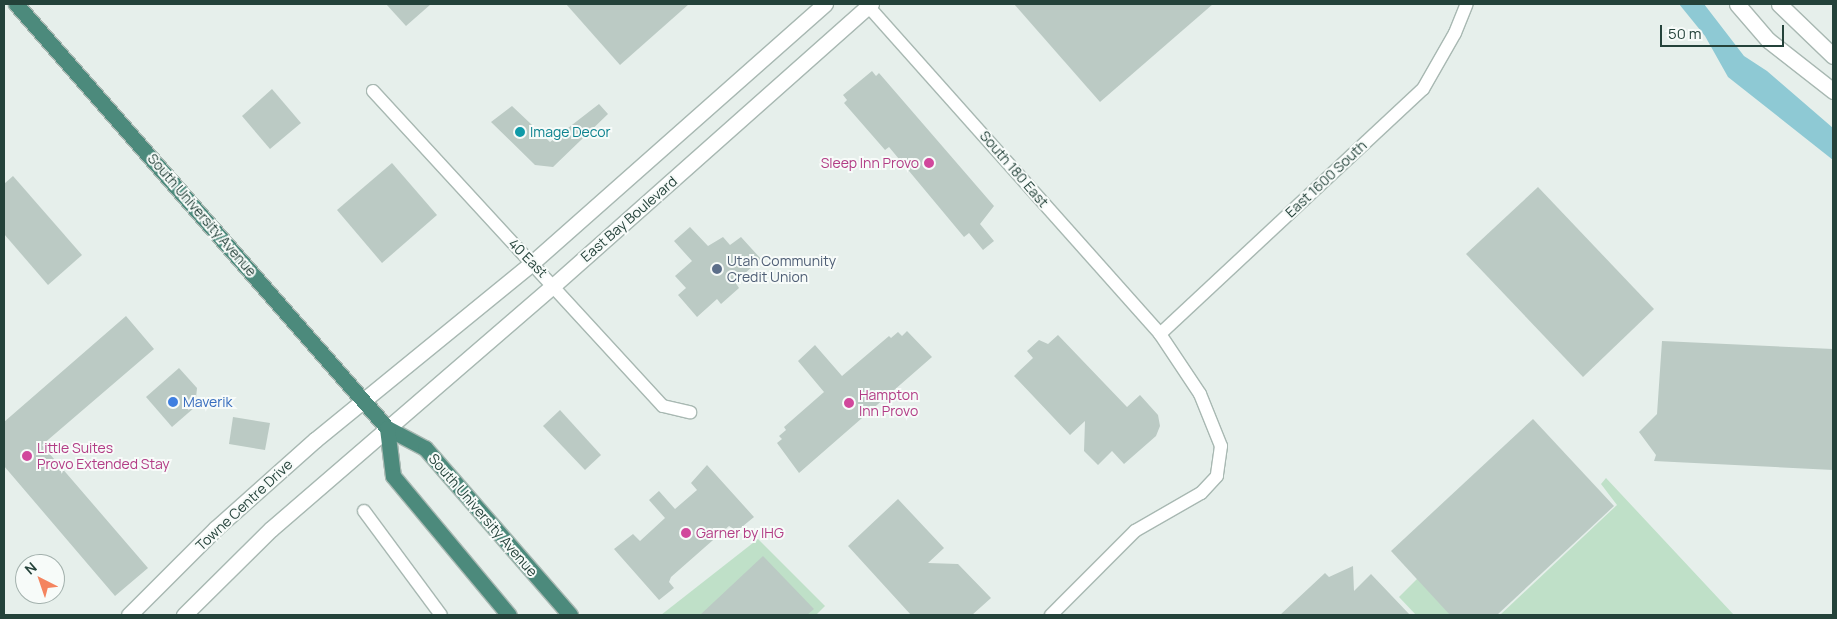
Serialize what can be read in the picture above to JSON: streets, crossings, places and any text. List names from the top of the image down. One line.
{"streets":{"highway":["South University Avenue"],"street":["South 180 East","East 1600 South","East Bay Boulevard","40 East","Towne Centre Drive"]},"crossings":[["South 180 East","East 1600 South"],["South 180 East","East Bay Boulevard"],["South University Avenue","East Bay Boulevard"],["South University Avenue","Towne Centre Drive"],["East Bay Boulevard","40 East"]],"places":["Image Decor","Sleep Inn Provo","Utah Community Credit Union","Maverik","Hampton Inn Provo","Little Suites Provo Extended Stay","Garner by IHG"],"scale_bar":"50 m","north":"top left"}
